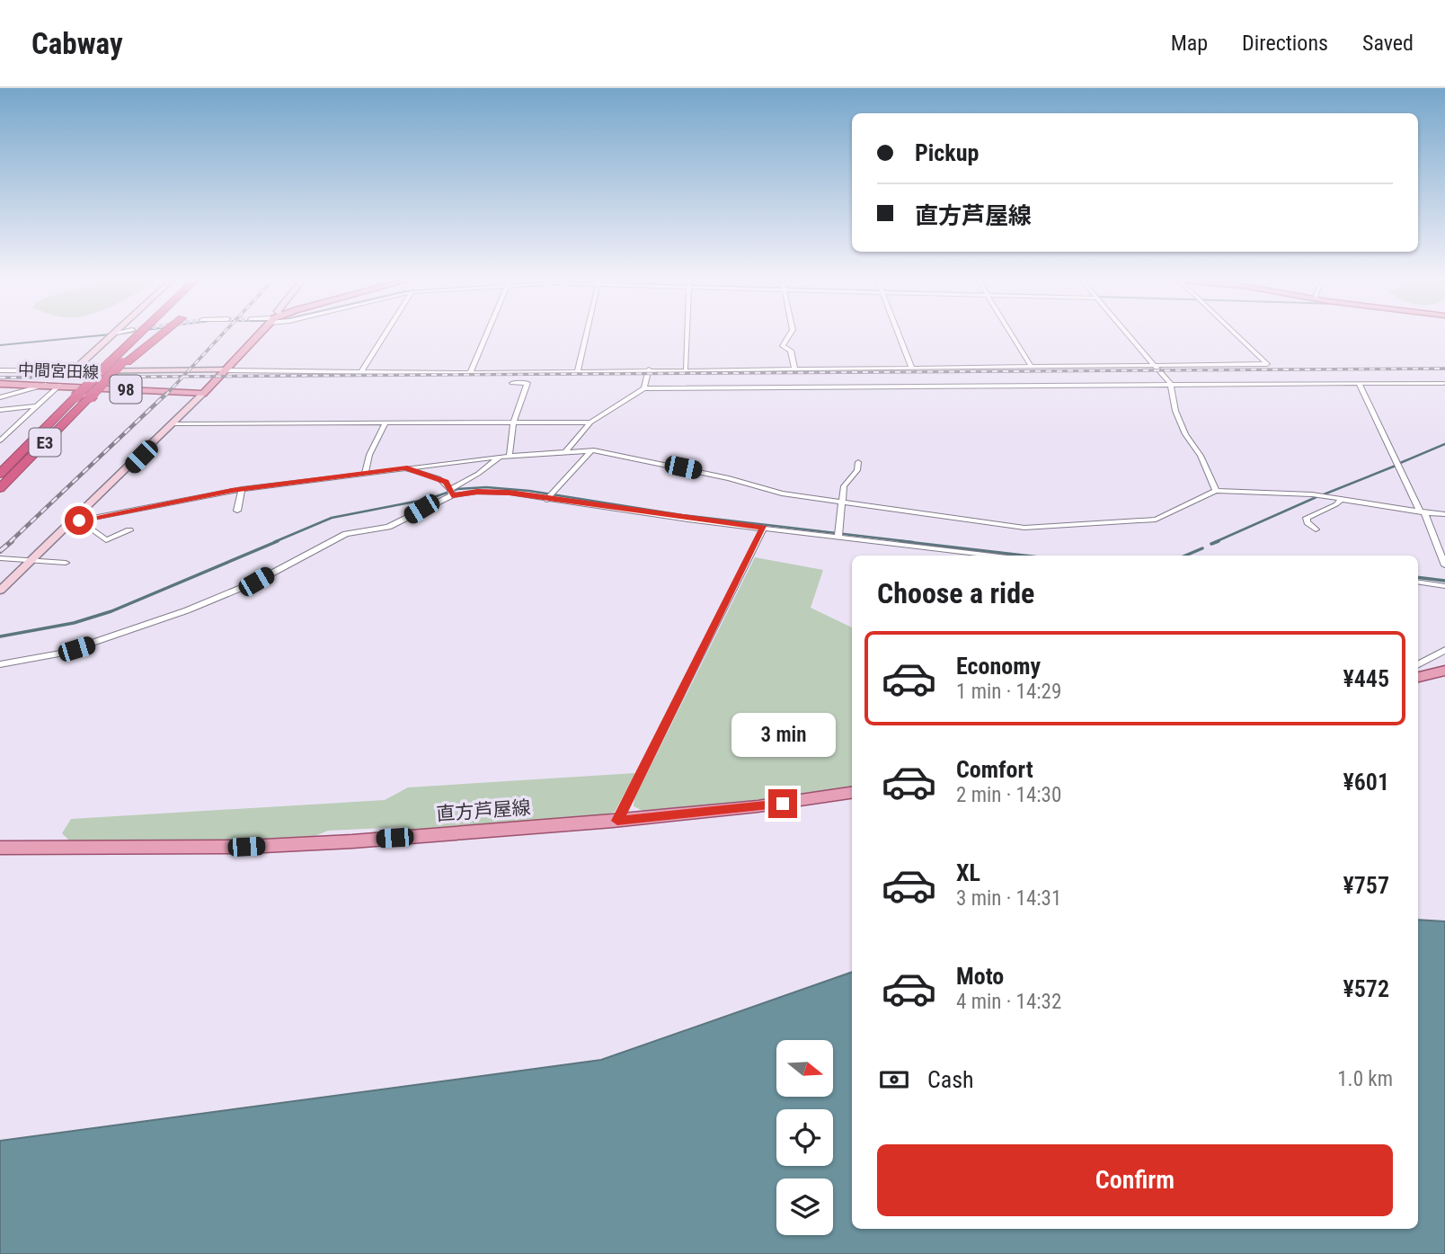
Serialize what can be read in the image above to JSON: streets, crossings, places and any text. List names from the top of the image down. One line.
{"streets":{"highway":["E3"],"main road":["中間宮田線","98","直方芦屋線"]},"north":"right","page":{"header":"Cabway","nav":["Map","Directions","Saved"],"banner":["Pickup","直方芦屋線"],"heading":"Choose a ride","list":[{"name":"Economy","note":"1 min · 14:29","value":"¥445"},{"name":"Comfort","note":"2 min · 14:30","value":"¥601"},{"name":"XL","note":"3 min · 14:31","value":"¥757"},{"name":"Moto","note":"4 min · 14:32","value":"¥572"}],"bubble":"3 min","pay":["Cash","1.0 km"],"buttons":"Confirm"}}
